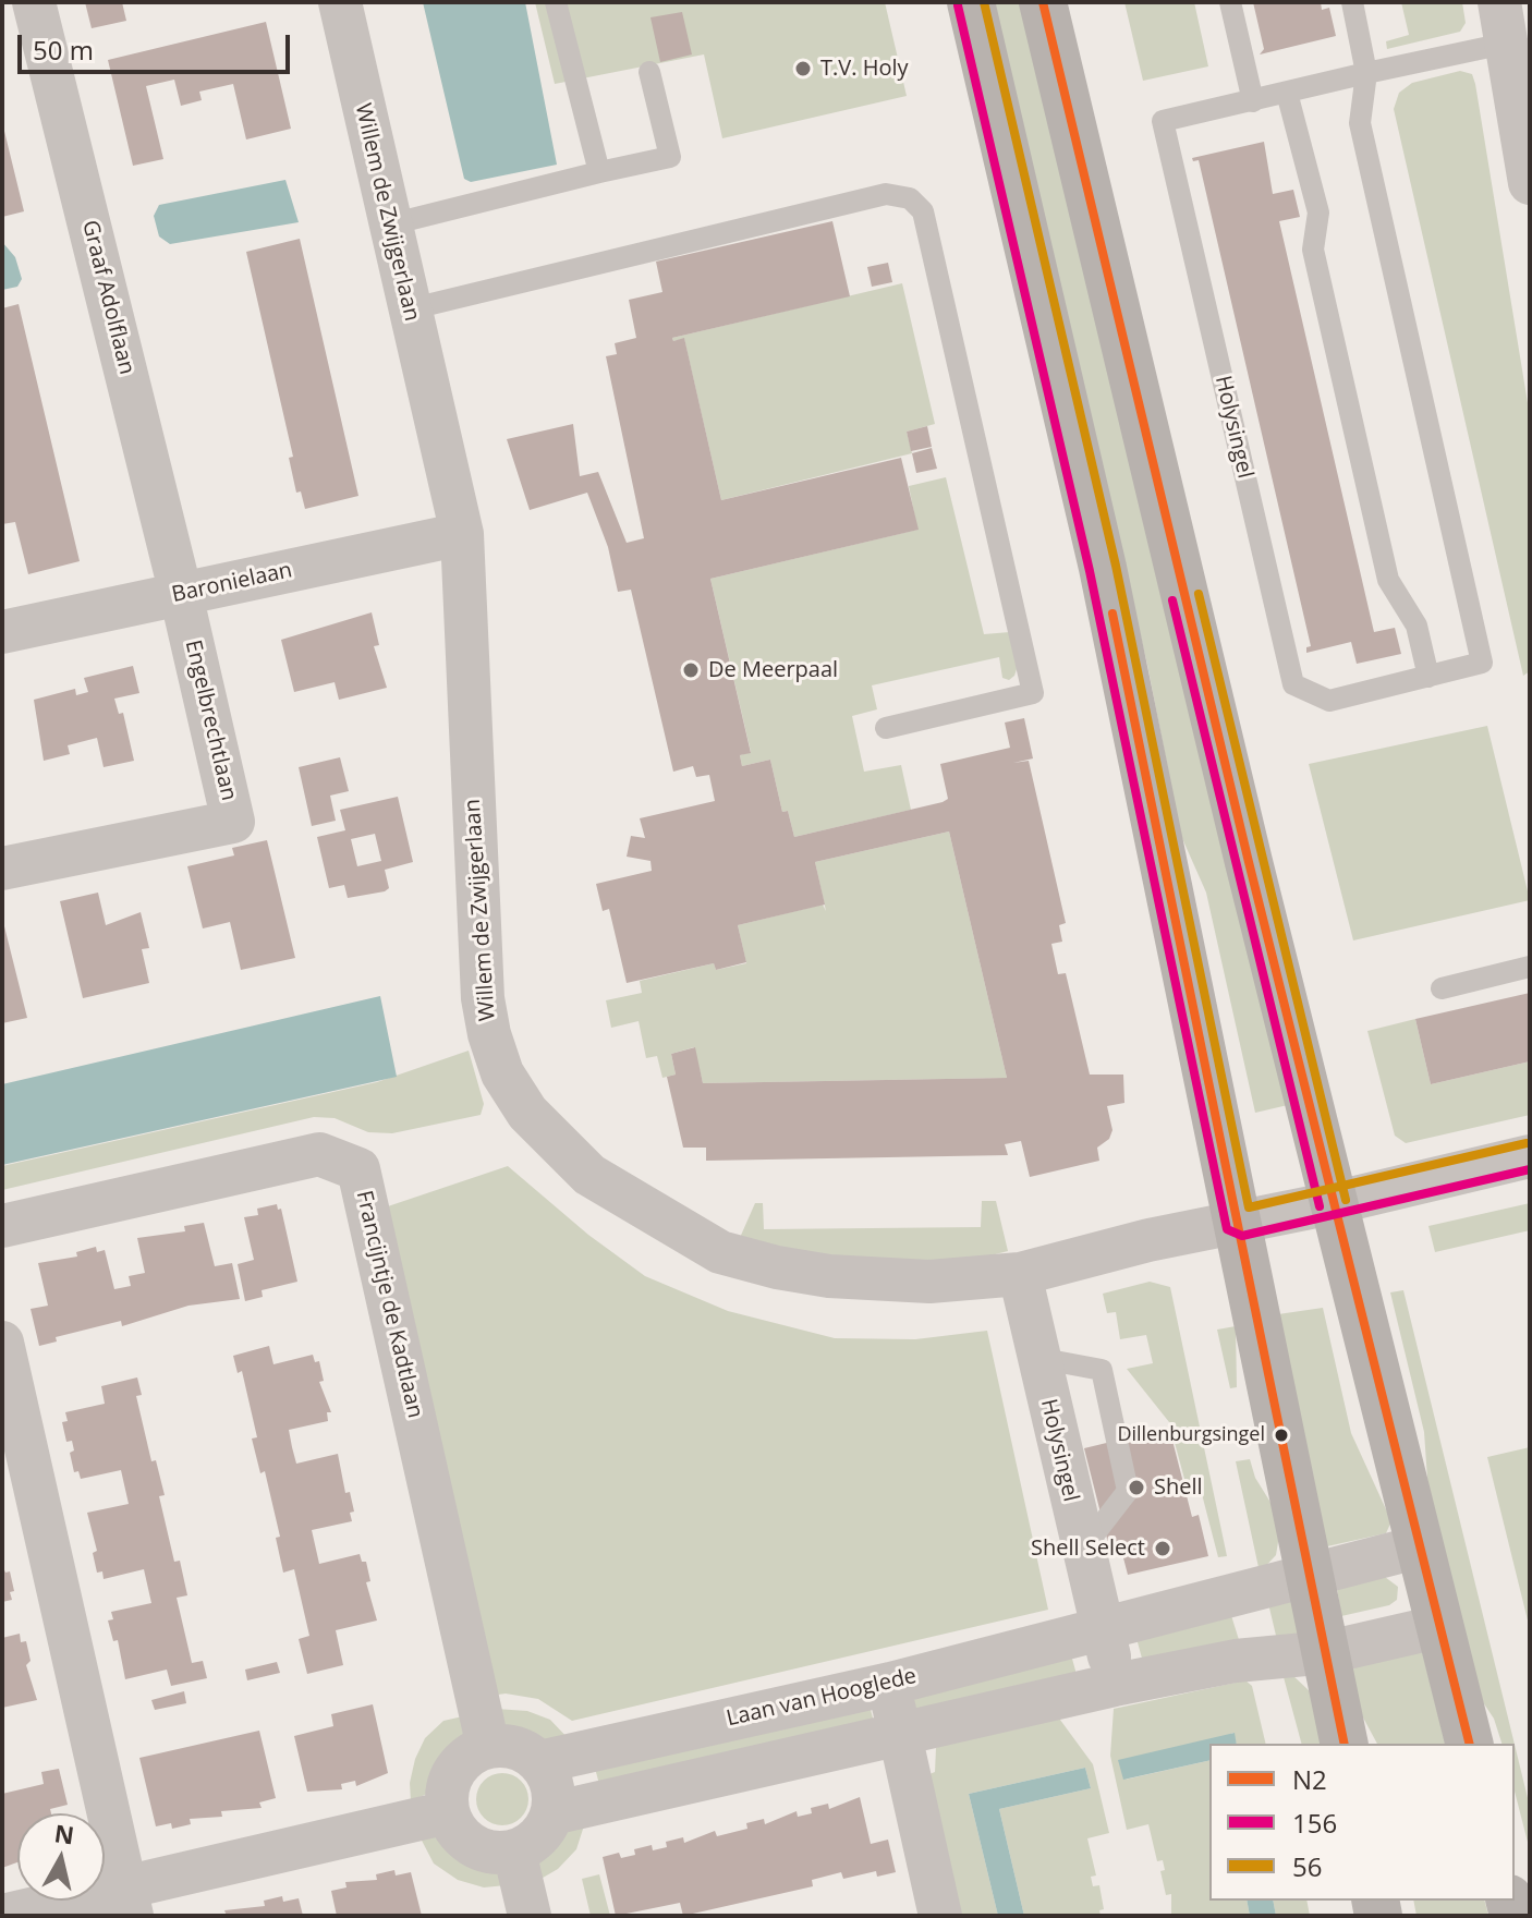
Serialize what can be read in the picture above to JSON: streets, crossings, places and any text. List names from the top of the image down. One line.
{"streets":{"street":["Willem de Zwijgerlaan","Graaf Adolflaan","Holysingel","Baronielaan","Engelbrechtlaan","Francijntje de Kadtlaan","Laan van Hooglede"]},"crossings":[["Willem de Zwijgerlaan","Holysingel"],["Willem de Zwijgerlaan","Baronielaan"],["Graaf Adolflaan","Baronielaan"],["Graaf Adolflaan","Engelbrechtlaan"],["Holysingel","Laan van Hooglede"],["Baronielaan","Engelbrechtlaan"],["Francijntje de Kadtlaan","Laan van Hooglede"]],"places":["T.V. Holy","De Meerpaal","Dillenburgsingel","Shell","Shell Select"],"lines":["transit line N2","transit line 56","transit line 156"],"legend":["N2","156","56"],"scale_bar":"50 m","north":"top"}
